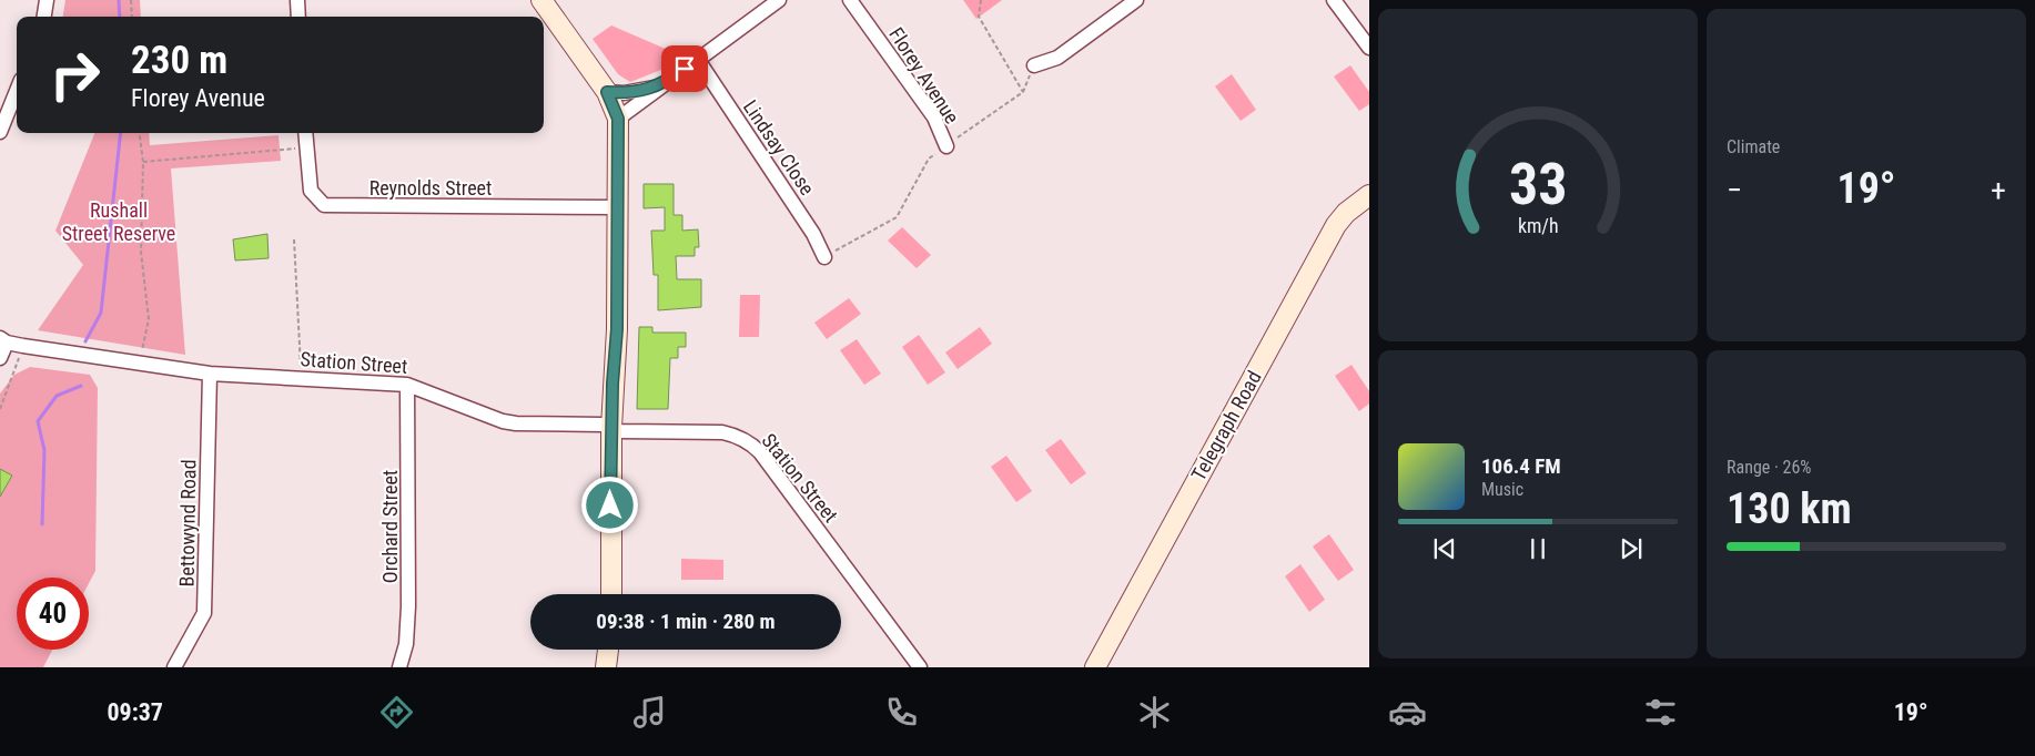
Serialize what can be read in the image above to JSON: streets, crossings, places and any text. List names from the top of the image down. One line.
{"streets":{"street":["Florey Avenue","Lindsay Close","Reynolds Street","Station Street","Telegraph Road","Bettowynd Road","Orchard Street"]},"crossings":[["Station Street","Bettowynd Road"],["Station Street","Orchard Street"]],"parks":["Rushall Street Reserve"],"page":{"tile":["Climate",["Range · 26%","130 km"]],"turn":["230 m","Florey Avenue"],"heat":["−","19°","+"],"song":["106.4 FM","Music"],"limit":"40","trip":"09:38 · 1 min · 280 m","tabs":["09:37","19°"],"gauge":["33","km/h"]}}
